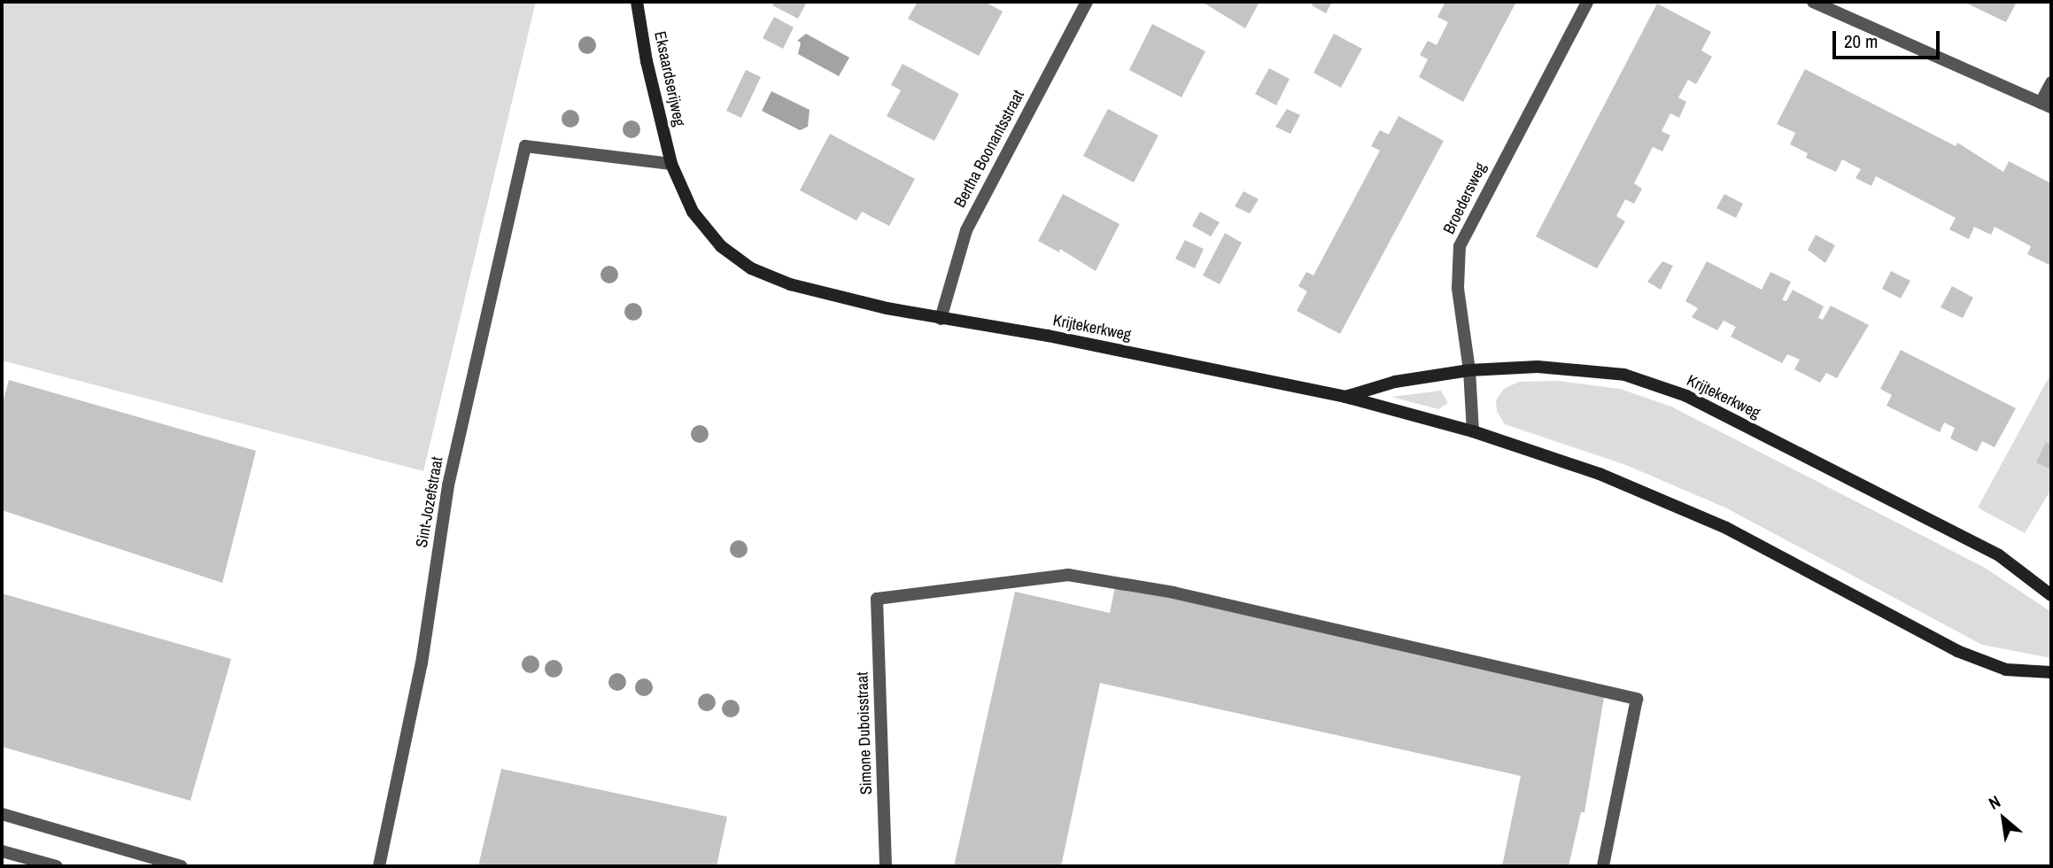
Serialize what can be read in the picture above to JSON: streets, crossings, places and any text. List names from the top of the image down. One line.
{"streets":{"street":["Eksaardserijweg","Bertha Boonantsstraat","Broedersweg","Krijtekerkweg","Sint-Jozefstraat","Simone Duboisstraat"]},"crossings":[["Eksaardserijweg","Krijtekerkweg"],["Eksaardserijweg","Sint-Jozefstraat"],["Bertha Boonantsstraat","Krijtekerkweg"],["Broedersweg","Krijtekerkweg"]],"scale_bar":"20 m","north":"top left"}
